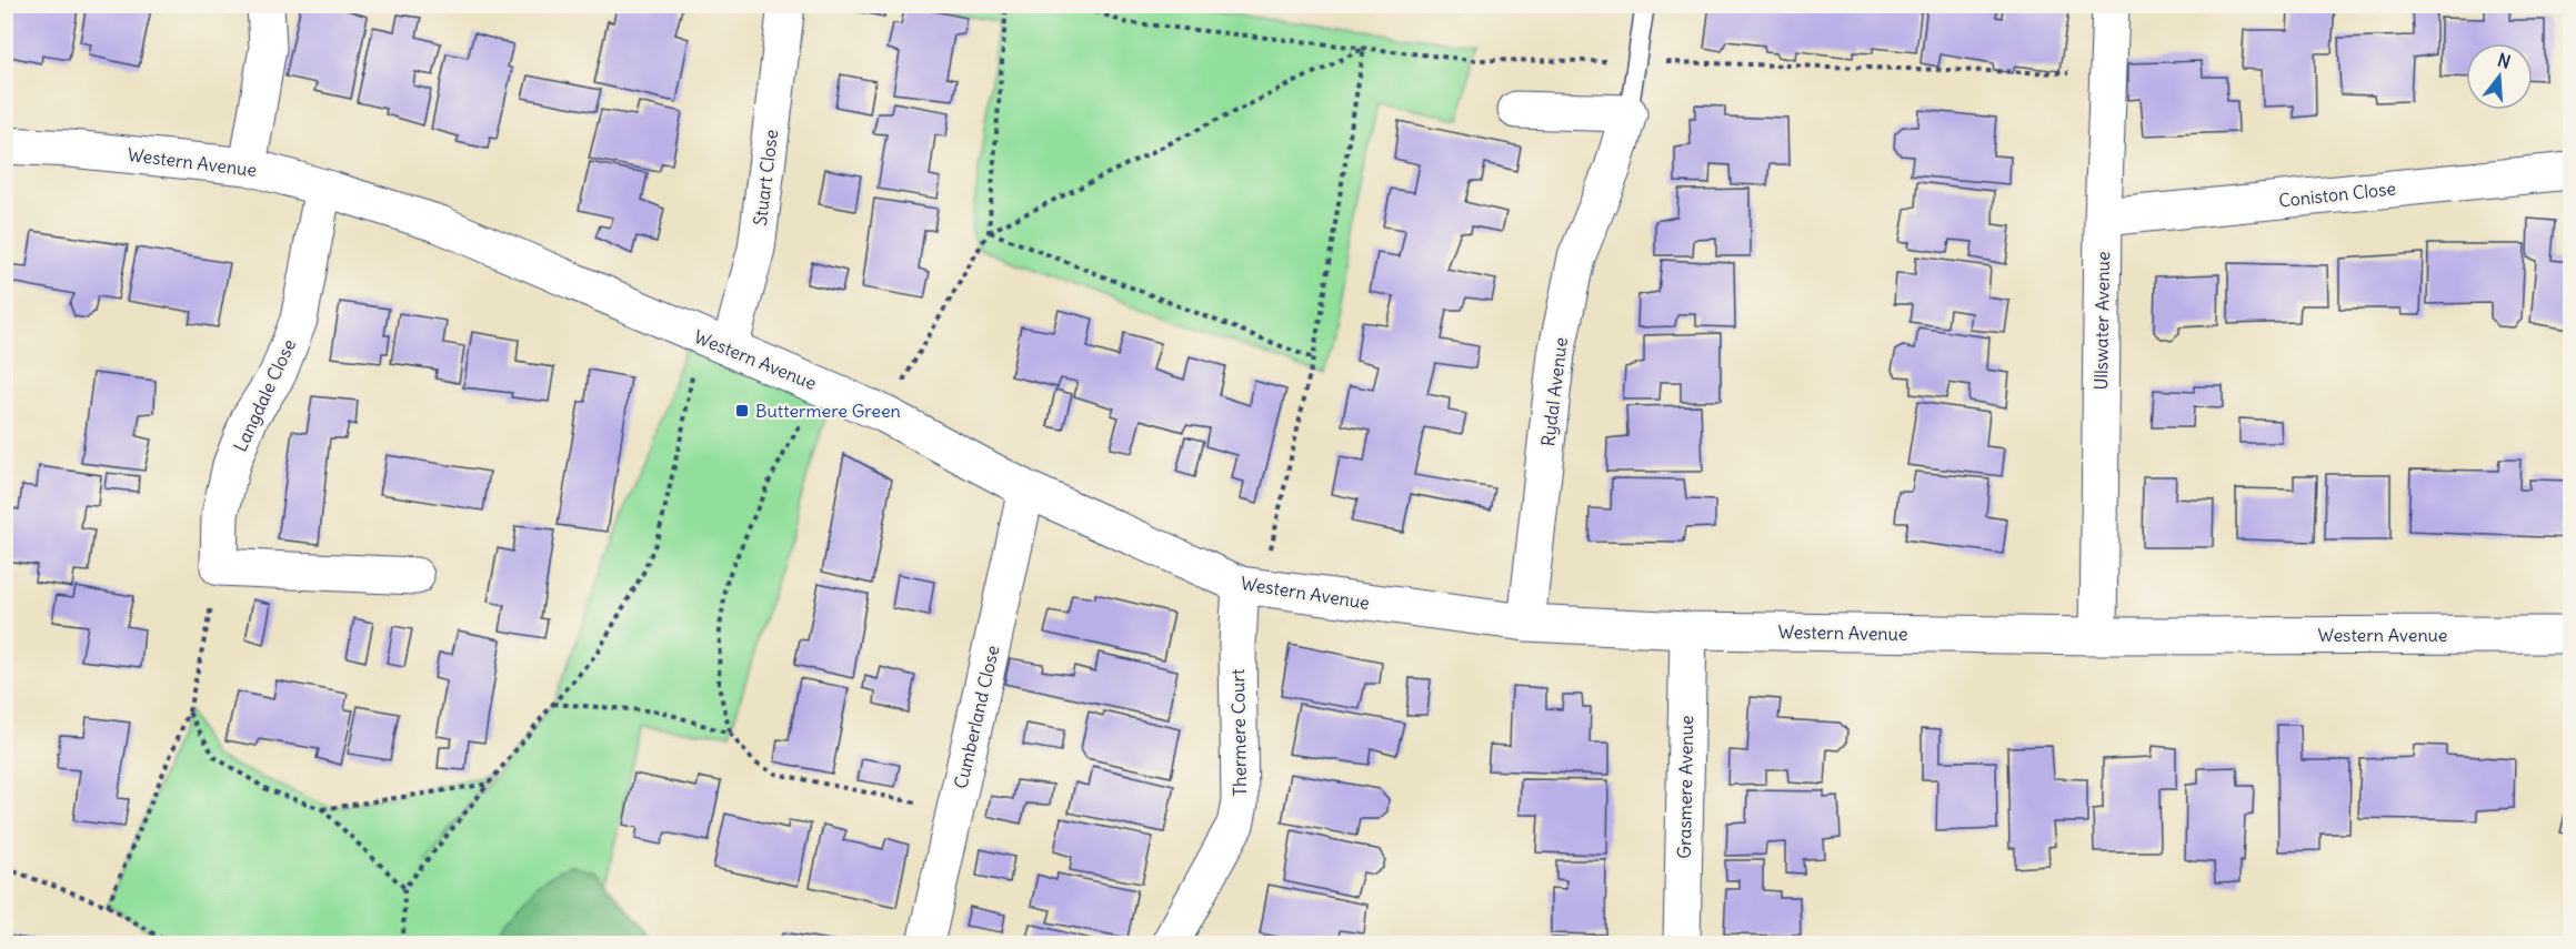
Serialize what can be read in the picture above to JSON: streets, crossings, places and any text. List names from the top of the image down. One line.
{"streets":{"street":["Western Avenue","Stuart Close","Coniston Close","Ullswater Avenue","Rydal Avenue","Langdale Close","Cumberland Close","Thermere Court","Grasmere Avenue"]},"crossings":[["Western Avenue","Stuart Close"],["Western Avenue","Ullswater Avenue"],["Western Avenue","Rydal Avenue"],["Western Avenue","Langdale Close"],["Western Avenue","Cumberland Close"],["Western Avenue","Thermere Court"],["Western Avenue","Grasmere Avenue"],["Coniston Close","Ullswater Avenue"]],"places":{"transit":["Buttermere Green"]},"north":"top"}
